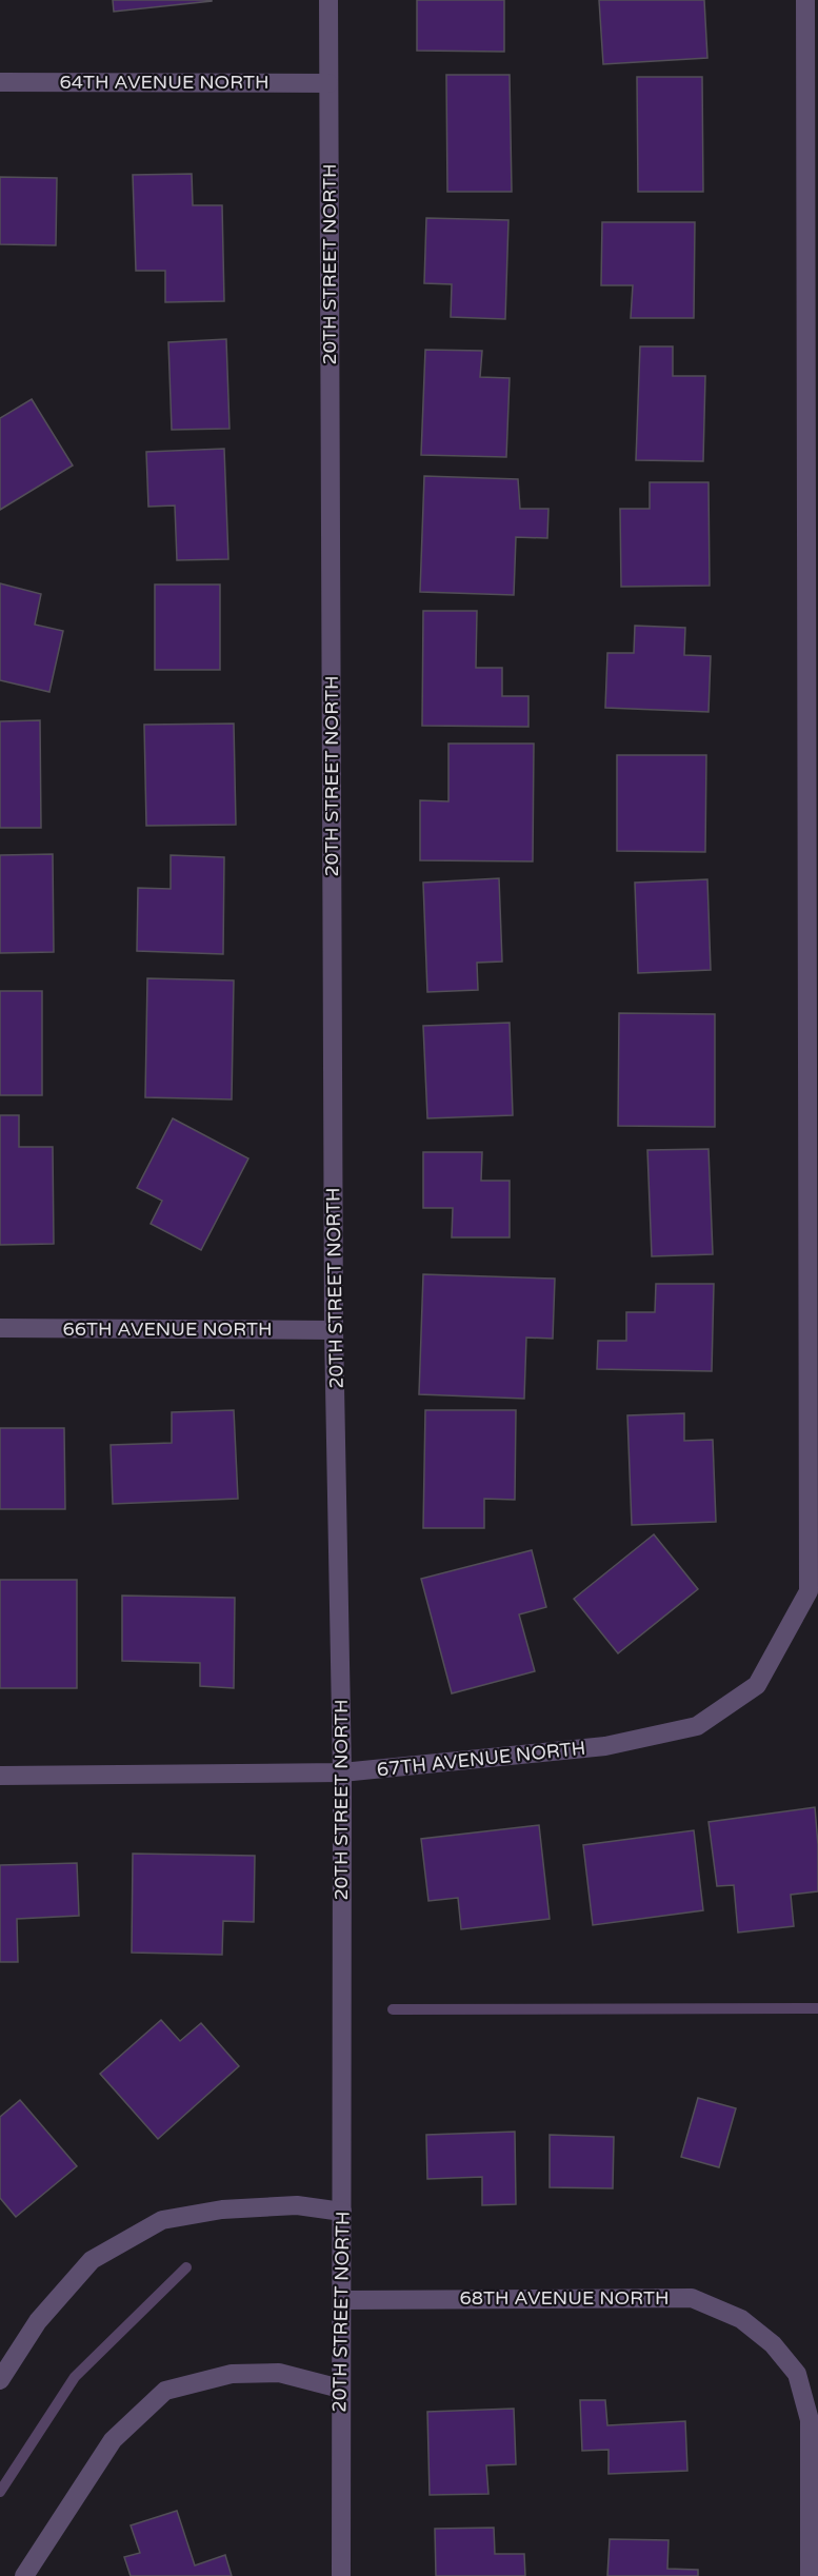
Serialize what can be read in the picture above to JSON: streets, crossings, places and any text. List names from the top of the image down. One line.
{"streets":{"street":["64TH AVENUE NORTH","20TH STREET NORTH","66TH AVENUE NORTH","67TH AVENUE NORTH","68TH AVENUE NORTH"]},"crossings":[["64TH AVENUE NORTH","20TH STREET NORTH"],["20TH STREET NORTH","66TH AVENUE NORTH"],["20TH STREET NORTH","67TH AVENUE NORTH"],["20TH STREET NORTH","68TH AVENUE NORTH"]]}
